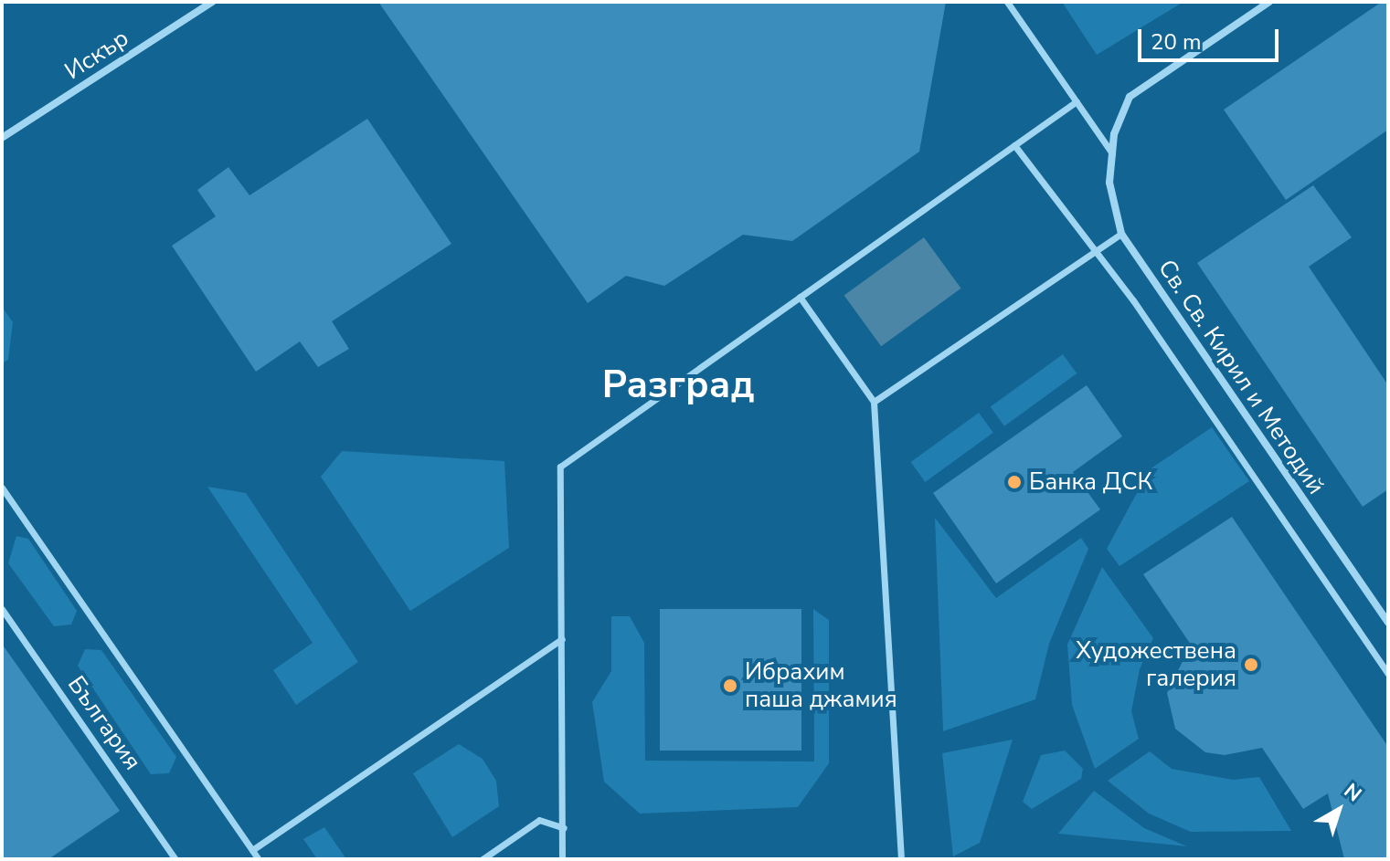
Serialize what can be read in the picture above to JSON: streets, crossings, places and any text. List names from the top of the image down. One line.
{"streets":{"street":["Искър","Св. Св. Кирил и Методий","България"]},"districts":["Разград"],"places":["Банка ДСК","Художествена галерия","Ибрахим паша джамия"],"scale_bar":"20 m","north":"top right"}
